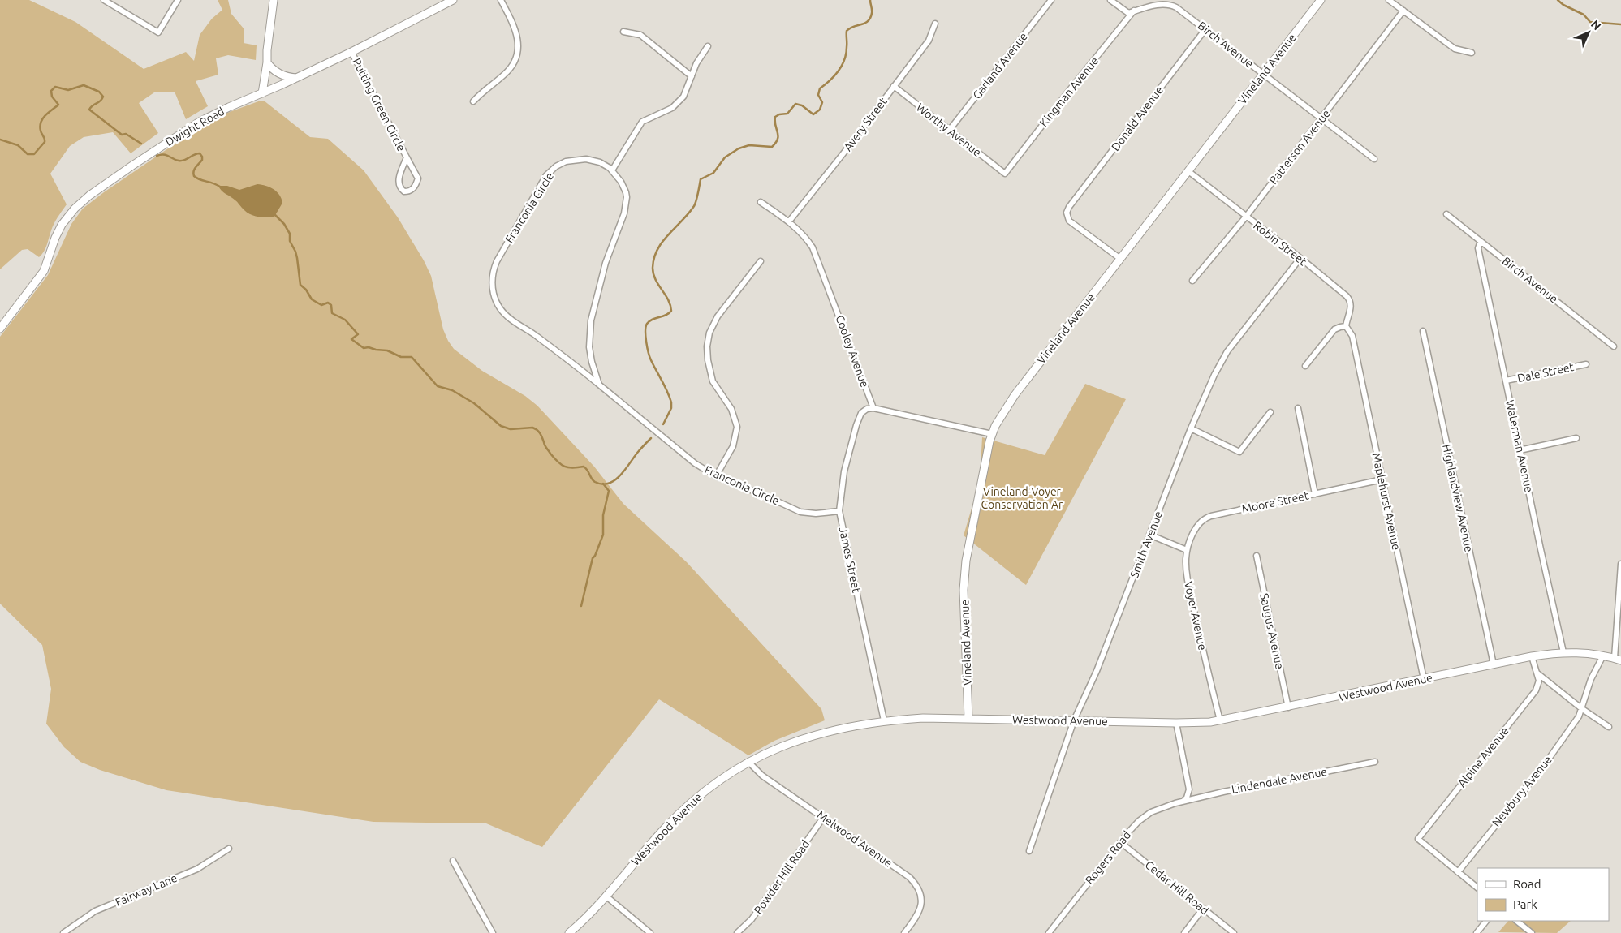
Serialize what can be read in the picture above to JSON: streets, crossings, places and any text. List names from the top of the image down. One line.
{"streets":{"street":["Birch Avenue","Garland Avenue","Vineland Avenue","Kingman Avenue","Putting Green Circle","Donald Avenue","Avery Street","Dwight Road","Worthy Avenue","Patterson Avenue","Franconia Circle","Robin Street","Cooley Avenue","Dale Street","Waterman Avenue","Highlandview Avenue","Maplehurst Avenue","Moore Street","Smith Avenue","James Street","Voyer Avenue","Saugus Avenue","Westwood Avenue","Alpine Avenue","Lindendale Avenue","Newbury Avenue","Melwood Avenue","Rogers Road","Powder Hill Road","Cedar Hill Road","Fairway Lane"]},"crossings":[["Birch Avenue","Vineland Avenue"],["Birch Avenue","Kingman Avenue"],["Birch Avenue","Donald Avenue"],["Birch Avenue","Patterson Avenue"],["Birch Avenue","Waterman Avenue"],["Garland Avenue","Worthy Avenue"],["Vineland Avenue","Donald Avenue"],["Vineland Avenue","Robin Street"],["Vineland Avenue","Westwood Avenue"],["Kingman Avenue","Worthy Avenue"],["Putting Green Circle","Dwight Road"],["Avery Street","Worthy Avenue"],["Avery Street","Cooley Avenue"],["Patterson Avenue","Robin Street"],["Franconia Circle","James Street"],["Robin Street","Maplehurst Avenue"],["Robin Street","Smith Avenue"],["Cooley Avenue","James Street"],["Dale Street","Waterman Avenue"],["Waterman Avenue","Westwood Avenue"],["Highlandview Avenue","Westwood Avenue"],["Maplehurst Avenue","Moore Street"],["Maplehurst Avenue","Westwood Avenue"],["Moore Street","Voyer Avenue"],["Smith Avenue","Westwood Avenue"],["James Street","Westwood Avenue"],["Voyer Avenue","Westwood Avenue"],["Saugus Avenue","Westwood Avenue"],["Westwood Avenue","Newbury Avenue"],["Westwood Avenue","Melwood Avenue"],["Alpine Avenue","Newbury Avenue"],["Lindendale Avenue","Rogers Road"],["Melwood Avenue","Powder Hill Road"],["Rogers Road","Cedar Hill Road"]],"parks":["Vineland-Voyer Conservation Ar"],"legend":["Road","Park"],"north":"top right"}
